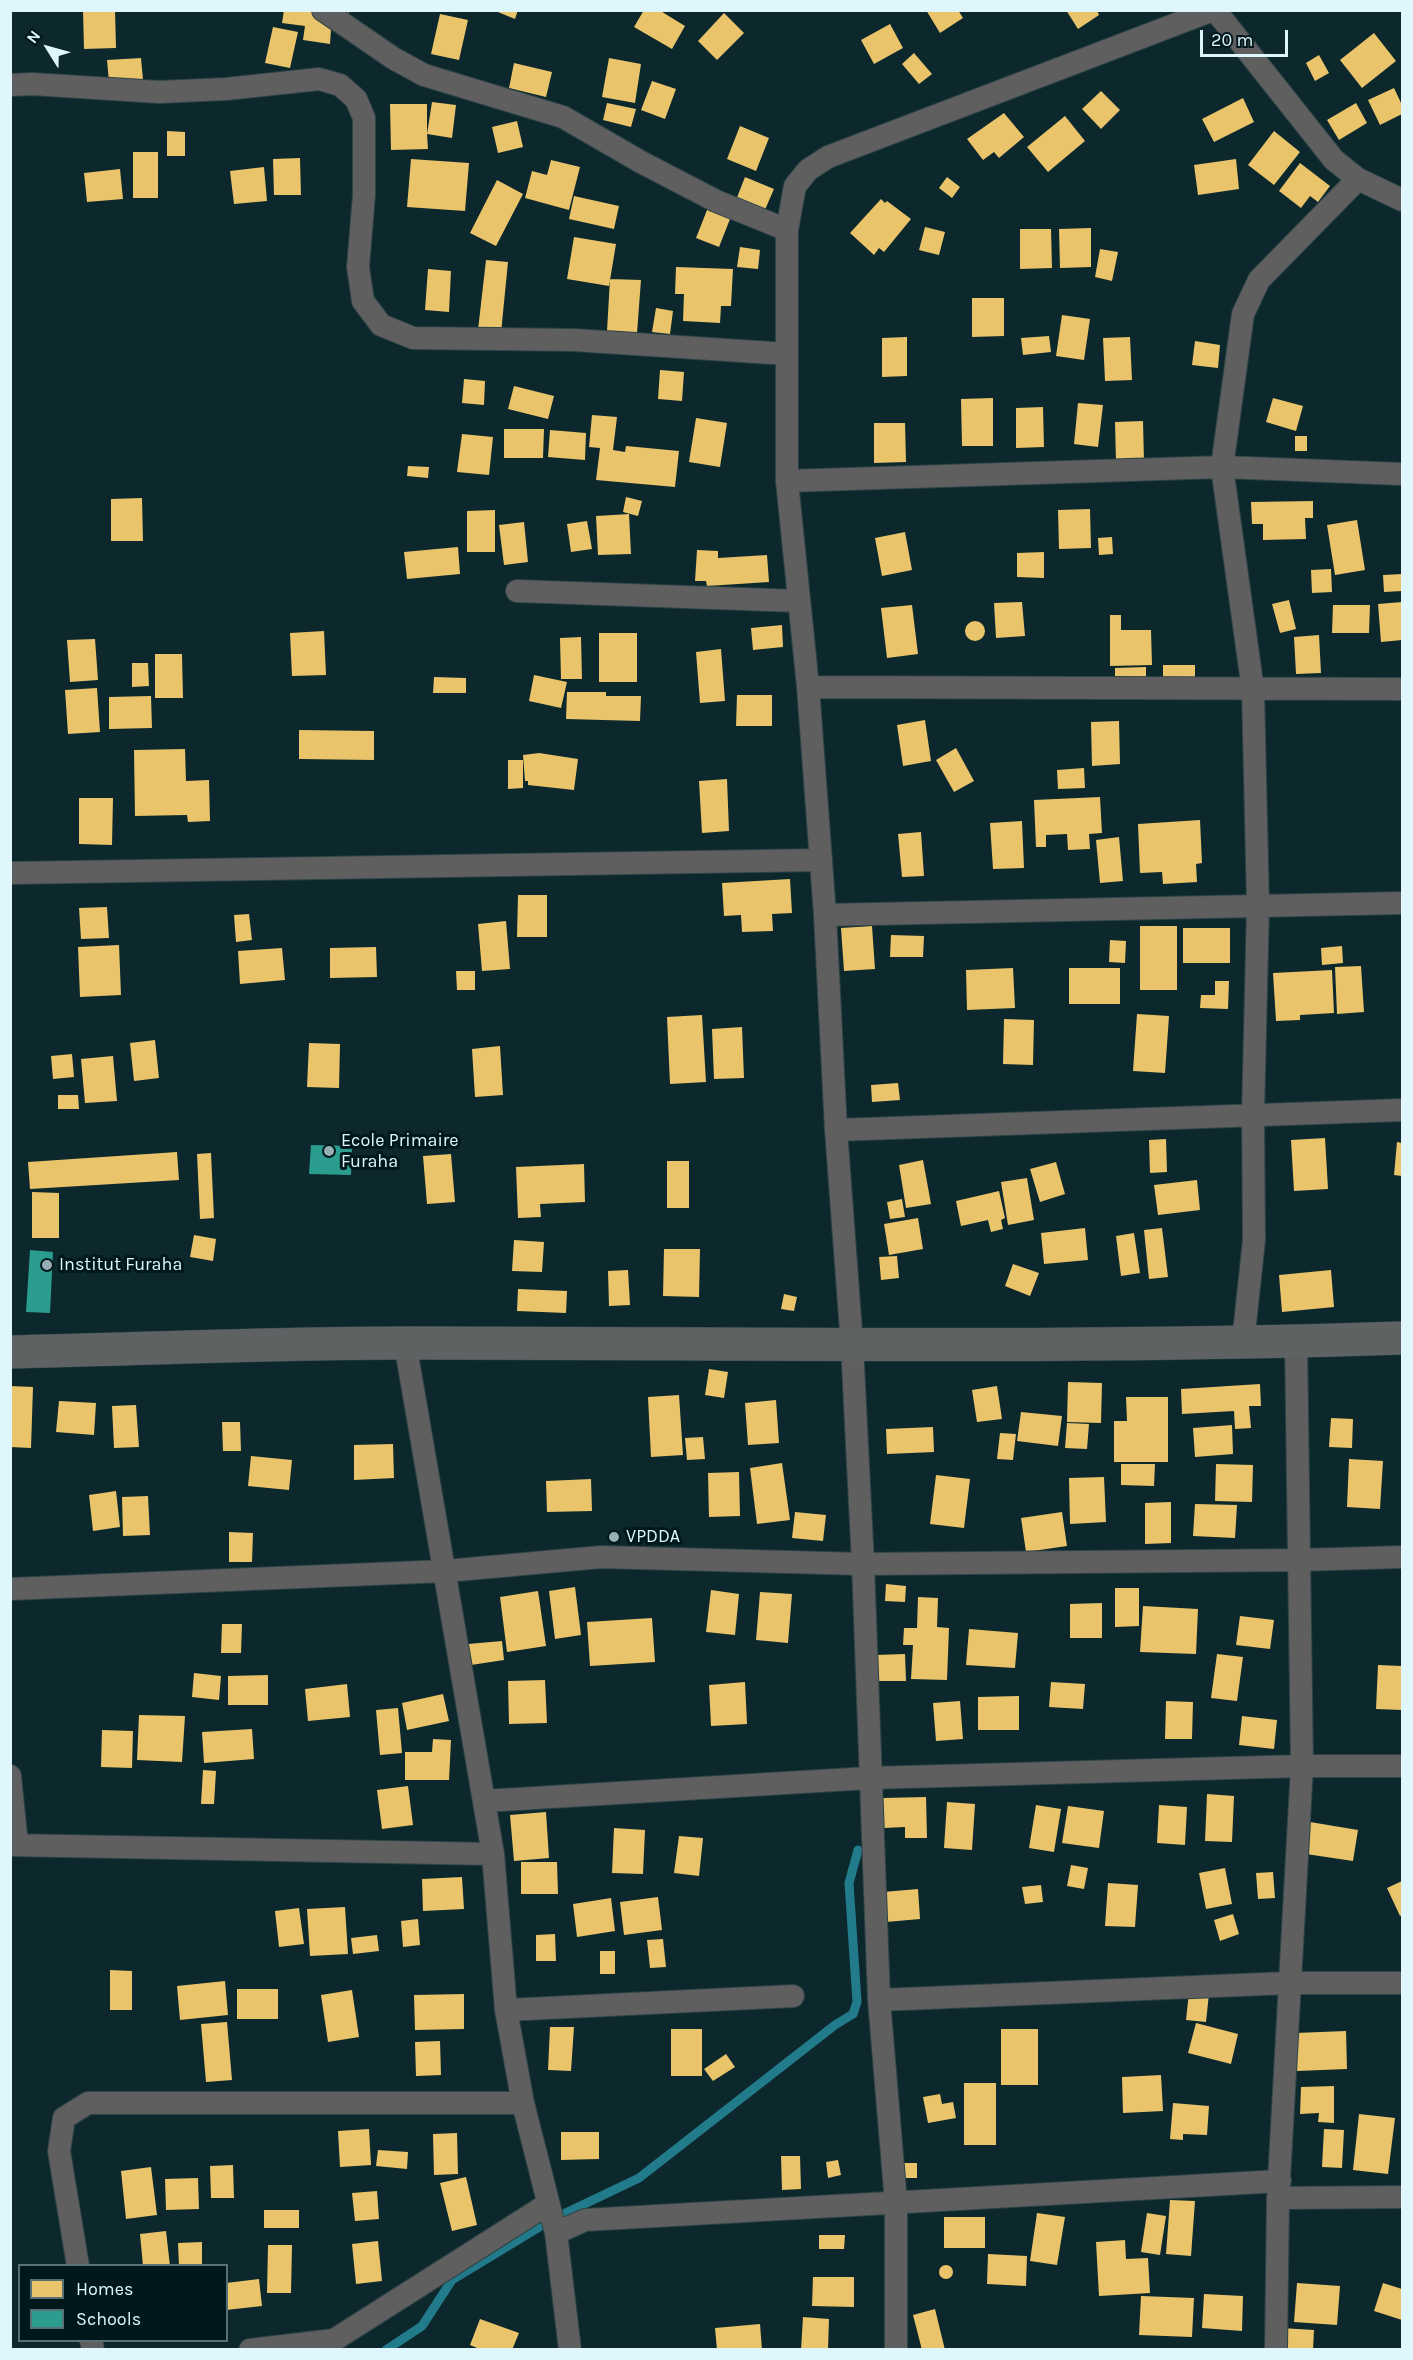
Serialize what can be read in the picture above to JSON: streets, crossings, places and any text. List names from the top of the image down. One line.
{"places":["Ecole Primaire Furaha","Institut Furaha","VPDDA"],"legend":["Homes","Schools"],"scale_bar":"20 m","north":"top left"}
